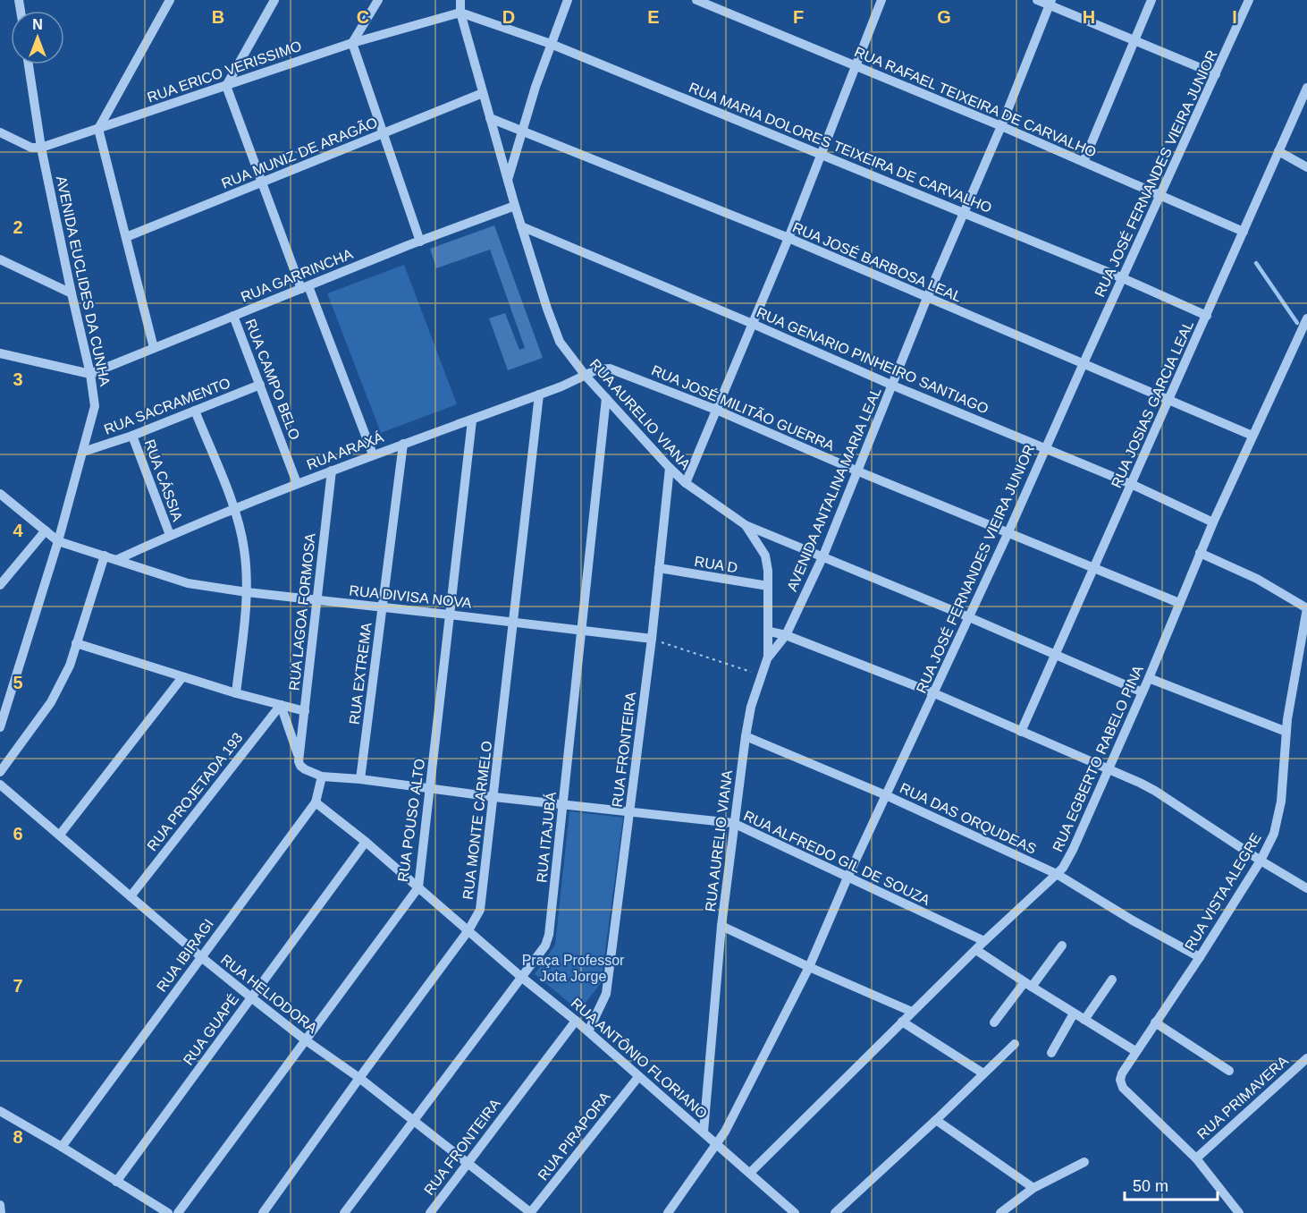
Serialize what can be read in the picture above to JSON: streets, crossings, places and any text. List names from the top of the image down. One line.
{"streets":{"street":["RUA ERICO VERISSIMO","RUA RAFAEL TEIXEIRA DE CARVALHO","RUA MARIA DOLORES TEIXEIRA DE CARVALHO","RUA MUNIZ DE ARAGÃO","RUA JOSÉ FERNANDES VIEIRA JUNIOR","RUA JOSÉ BARBOSA LEAL","RUA GARRINCHA","AVENIDA EUCLIDES DA CUNHA","RUA GENARIO PINHEIRO SANTIAGO","RUA CAMPO BELO","RUA JOSIAS GARCIA LEAL","RUA SACRAMENTO","RUA JOSÉ MILITÃO GUERRA","RUA AURELIO VIANA","RUA ARAXÁ","RUA CÁSSIA","AVENIDA ANTALINA MARIA LEAL","RUA D","RUA DIVISA NOVA","RUA LAGOA FORMOSA","RUA EXTREMA","RUA FRONTEIRA","RUA EGBERTO RABELO PINA","RUA PROJETADA 193","RUA DAS ORQUDEAS","RUA POUSO ALTO","RUA MONTE CARMELO","RUA ITAJUBÁ","RUA ALFREDO GIL DE SOUZA","RUA VISTA ALEGRE","RUA IBIRAGI","RUA HELIODORA","RUA GUAPÉ","RUA ANTÔNIO FLORIANO","RUA PRIMAVERA","RUA PIRAPORA"]},"crossings":[["RUA ERICO VERISSIMO","RUA MARIA DOLORES TEIXEIRA DE CARVALHO"],["RUA ERICO VERISSIMO","AVENIDA EUCLIDES DA CUNHA"],["RUA ERICO VERISSIMO","RUA AURELIO VIANA"],["RUA RAFAEL TEIXEIRA DE CARVALHO","RUA JOSÉ FERNANDES VIEIRA JUNIOR"],["RUA RAFAEL TEIXEIRA DE CARVALHO","RUA JOSIAS GARCIA LEAL"],["RUA RAFAEL TEIXEIRA DE CARVALHO","AVENIDA ANTALINA MARIA LEAL"],["RUA MARIA DOLORES TEIXEIRA DE CARVALHO","RUA JOSÉ FERNANDES VIEIRA JUNIOR"],["RUA MARIA DOLORES TEIXEIRA DE CARVALHO","RUA JOSIAS GARCIA LEAL"],["RUA MARIA DOLORES TEIXEIRA DE CARVALHO","RUA AURELIO VIANA"],["RUA MARIA DOLORES TEIXEIRA DE CARVALHO","AVENIDA ANTALINA MARIA LEAL"],["RUA MUNIZ DE ARAGÃO","RUA AURELIO VIANA"],["RUA JOSÉ FERNANDES VIEIRA JUNIOR","RUA JOSÉ BARBOSA LEAL"],["RUA JOSÉ FERNANDES VIEIRA JUNIOR","RUA GENARIO PINHEIRO SANTIAGO"],["RUA JOSÉ FERNANDES VIEIRA JUNIOR","RUA JOSÉ MILITÃO GUERRA"],["RUA JOSÉ FERNANDES VIEIRA JUNIOR","RUA DAS ORQUDEAS"],["RUA JOSÉ FERNANDES VIEIRA JUNIOR","RUA ALFREDO GIL DE SOUZA"],["RUA JOSÉ FERNANDES VIEIRA JUNIOR","RUA ANTÔNIO FLORIANO"],["RUA JOSÉ BARBOSA LEAL","RUA JOSIAS GARCIA LEAL"],["RUA JOSÉ BARBOSA LEAL","RUA AURELIO VIANA"],["RUA JOSÉ BARBOSA LEAL","AVENIDA ANTALINA MARIA LEAL"],["RUA JOSÉ BARBOSA LEAL","RUA EGBERTO RABELO PINA"],["RUA GARRINCHA","AVENIDA EUCLIDES DA CUNHA"],["RUA GARRINCHA","RUA CAMPO BELO"],["RUA GARRINCHA","RUA AURELIO VIANA"],["AVENIDA EUCLIDES DA CUNHA","RUA SACRAMENTO"],["AVENIDA EUCLIDES DA CUNHA","RUA DIVISA NOVA"],["RUA GENARIO PINHEIRO SANTIAGO","RUA JOSIAS GARCIA LEAL"],["RUA GENARIO PINHEIRO SANTIAGO","RUA AURELIO VIANA"],["RUA GENARIO PINHEIRO SANTIAGO","AVENIDA ANTALINA MARIA LEAL"],["RUA GENARIO PINHEIRO SANTIAGO","RUA EGBERTO RABELO PINA"],["RUA CAMPO BELO","RUA SACRAMENTO"],["RUA CAMPO BELO","RUA ARAXÁ"],["RUA JOSIAS GARCIA LEAL","RUA JOSÉ MILITÃO GUERRA"],["RUA SACRAMENTO","RUA CÁSSIA"],["RUA JOSÉ MILITÃO GUERRA","RUA AURELIO VIANA"],["RUA JOSÉ MILITÃO GUERRA","RUA ARAXÁ"],["RUA JOSÉ MILITÃO GUERRA","AVENIDA ANTALINA MARIA LEAL"],["RUA JOSÉ MILITÃO GUERRA","RUA EGBERTO RABELO PINA"],["RUA AURELIO VIANA","RUA ARAXÁ"],["RUA AURELIO VIANA","AVENIDA ANTALINA MARIA LEAL"],["RUA AURELIO VIANA","RUA D"],["RUA AURELIO VIANA","RUA FRONTEIRA"],["RUA AURELIO VIANA","RUA DAS ORQUDEAS"],["RUA AURELIO VIANA","RUA ITAJUBÁ"],["RUA AURELIO VIANA","RUA ALFREDO GIL DE SOUZA"],["RUA AURELIO VIANA","RUA ANTÔNIO FLORIANO"],["RUA ARAXÁ","RUA CÁSSIA"],["RUA ARAXÁ","RUA DIVISA NOVA"],["RUA ARAXÁ","RUA LAGOA FORMOSA"],["RUA ARAXÁ","RUA EXTREMA"],["RUA ARAXÁ","RUA POUSO ALTO"],["RUA ARAXÁ","RUA MONTE CARMELO"],["RUA D","RUA FRONTEIRA"],["RUA DIVISA NOVA","RUA LAGOA FORMOSA"],["RUA DIVISA NOVA","RUA EXTREMA"],["RUA DIVISA NOVA","RUA FRONTEIRA"],["RUA DIVISA NOVA","RUA POUSO ALTO"],["RUA DIVISA NOVA","RUA MONTE CARMELO"],["RUA DIVISA NOVA","RUA ITAJUBÁ"],["RUA LAGOA FORMOSA","RUA ALFREDO GIL DE SOUZA"],["RUA EXTREMA","RUA ALFREDO GIL DE SOUZA"],["RUA FRONTEIRA","RUA ALFREDO GIL DE SOUZA"],["RUA FRONTEIRA","RUA HELIODORA"],["RUA FRONTEIRA","RUA ANTÔNIO FLORIANO"],["RUA EGBERTO RABELO PINA","RUA DAS ORQUDEAS"],["RUA EGBERTO RABELO PINA","RUA ALFREDO GIL DE SOUZA"],["RUA EGBERTO RABELO PINA","RUA ANTÔNIO FLORIANO"],["RUA PROJETADA 193","RUA HELIODORA"],["RUA DAS ORQUDEAS","RUA VISTA ALEGRE"],["RUA POUSO ALTO","RUA ALFREDO GIL DE SOUZA"],["RUA POUSO ALTO","RUA HELIODORA"],["RUA POUSO ALTO","RUA ANTÔNIO FLORIANO"],["RUA MONTE CARMELO","RUA ALFREDO GIL DE SOUZA"],["RUA MONTE CARMELO","RUA HELIODORA"],["RUA MONTE CARMELO","RUA ANTÔNIO FLORIANO"],["RUA ITAJUBÁ","RUA ALFREDO GIL DE SOUZA"],["RUA ITAJUBÁ","RUA HELIODORA"],["RUA ITAJUBÁ","RUA ANTÔNIO FLORIANO"],["RUA ALFREDO GIL DE SOUZA","RUA IBIRAGI"],["RUA VISTA ALEGRE","RUA PRIMAVERA"],["RUA IBIRAGI","RUA HELIODORA"],["RUA IBIRAGI","RUA ANTÔNIO FLORIANO"],["RUA HELIODORA","RUA GUAPÉ"],["RUA HELIODORA","RUA PIRAPORA"],["RUA GUAPÉ","RUA ANTÔNIO FLORIANO"],["RUA ANTÔNIO FLORIANO","RUA PIRAPORA"]],"parks":["Praça Professor Jota Jorge"],"scale_bar":"50 m","north":"top","grid":{"columns":["B","C","D","E","F","G","H","I"],"rows":["2","3","4","5","6","7","8"]}}
